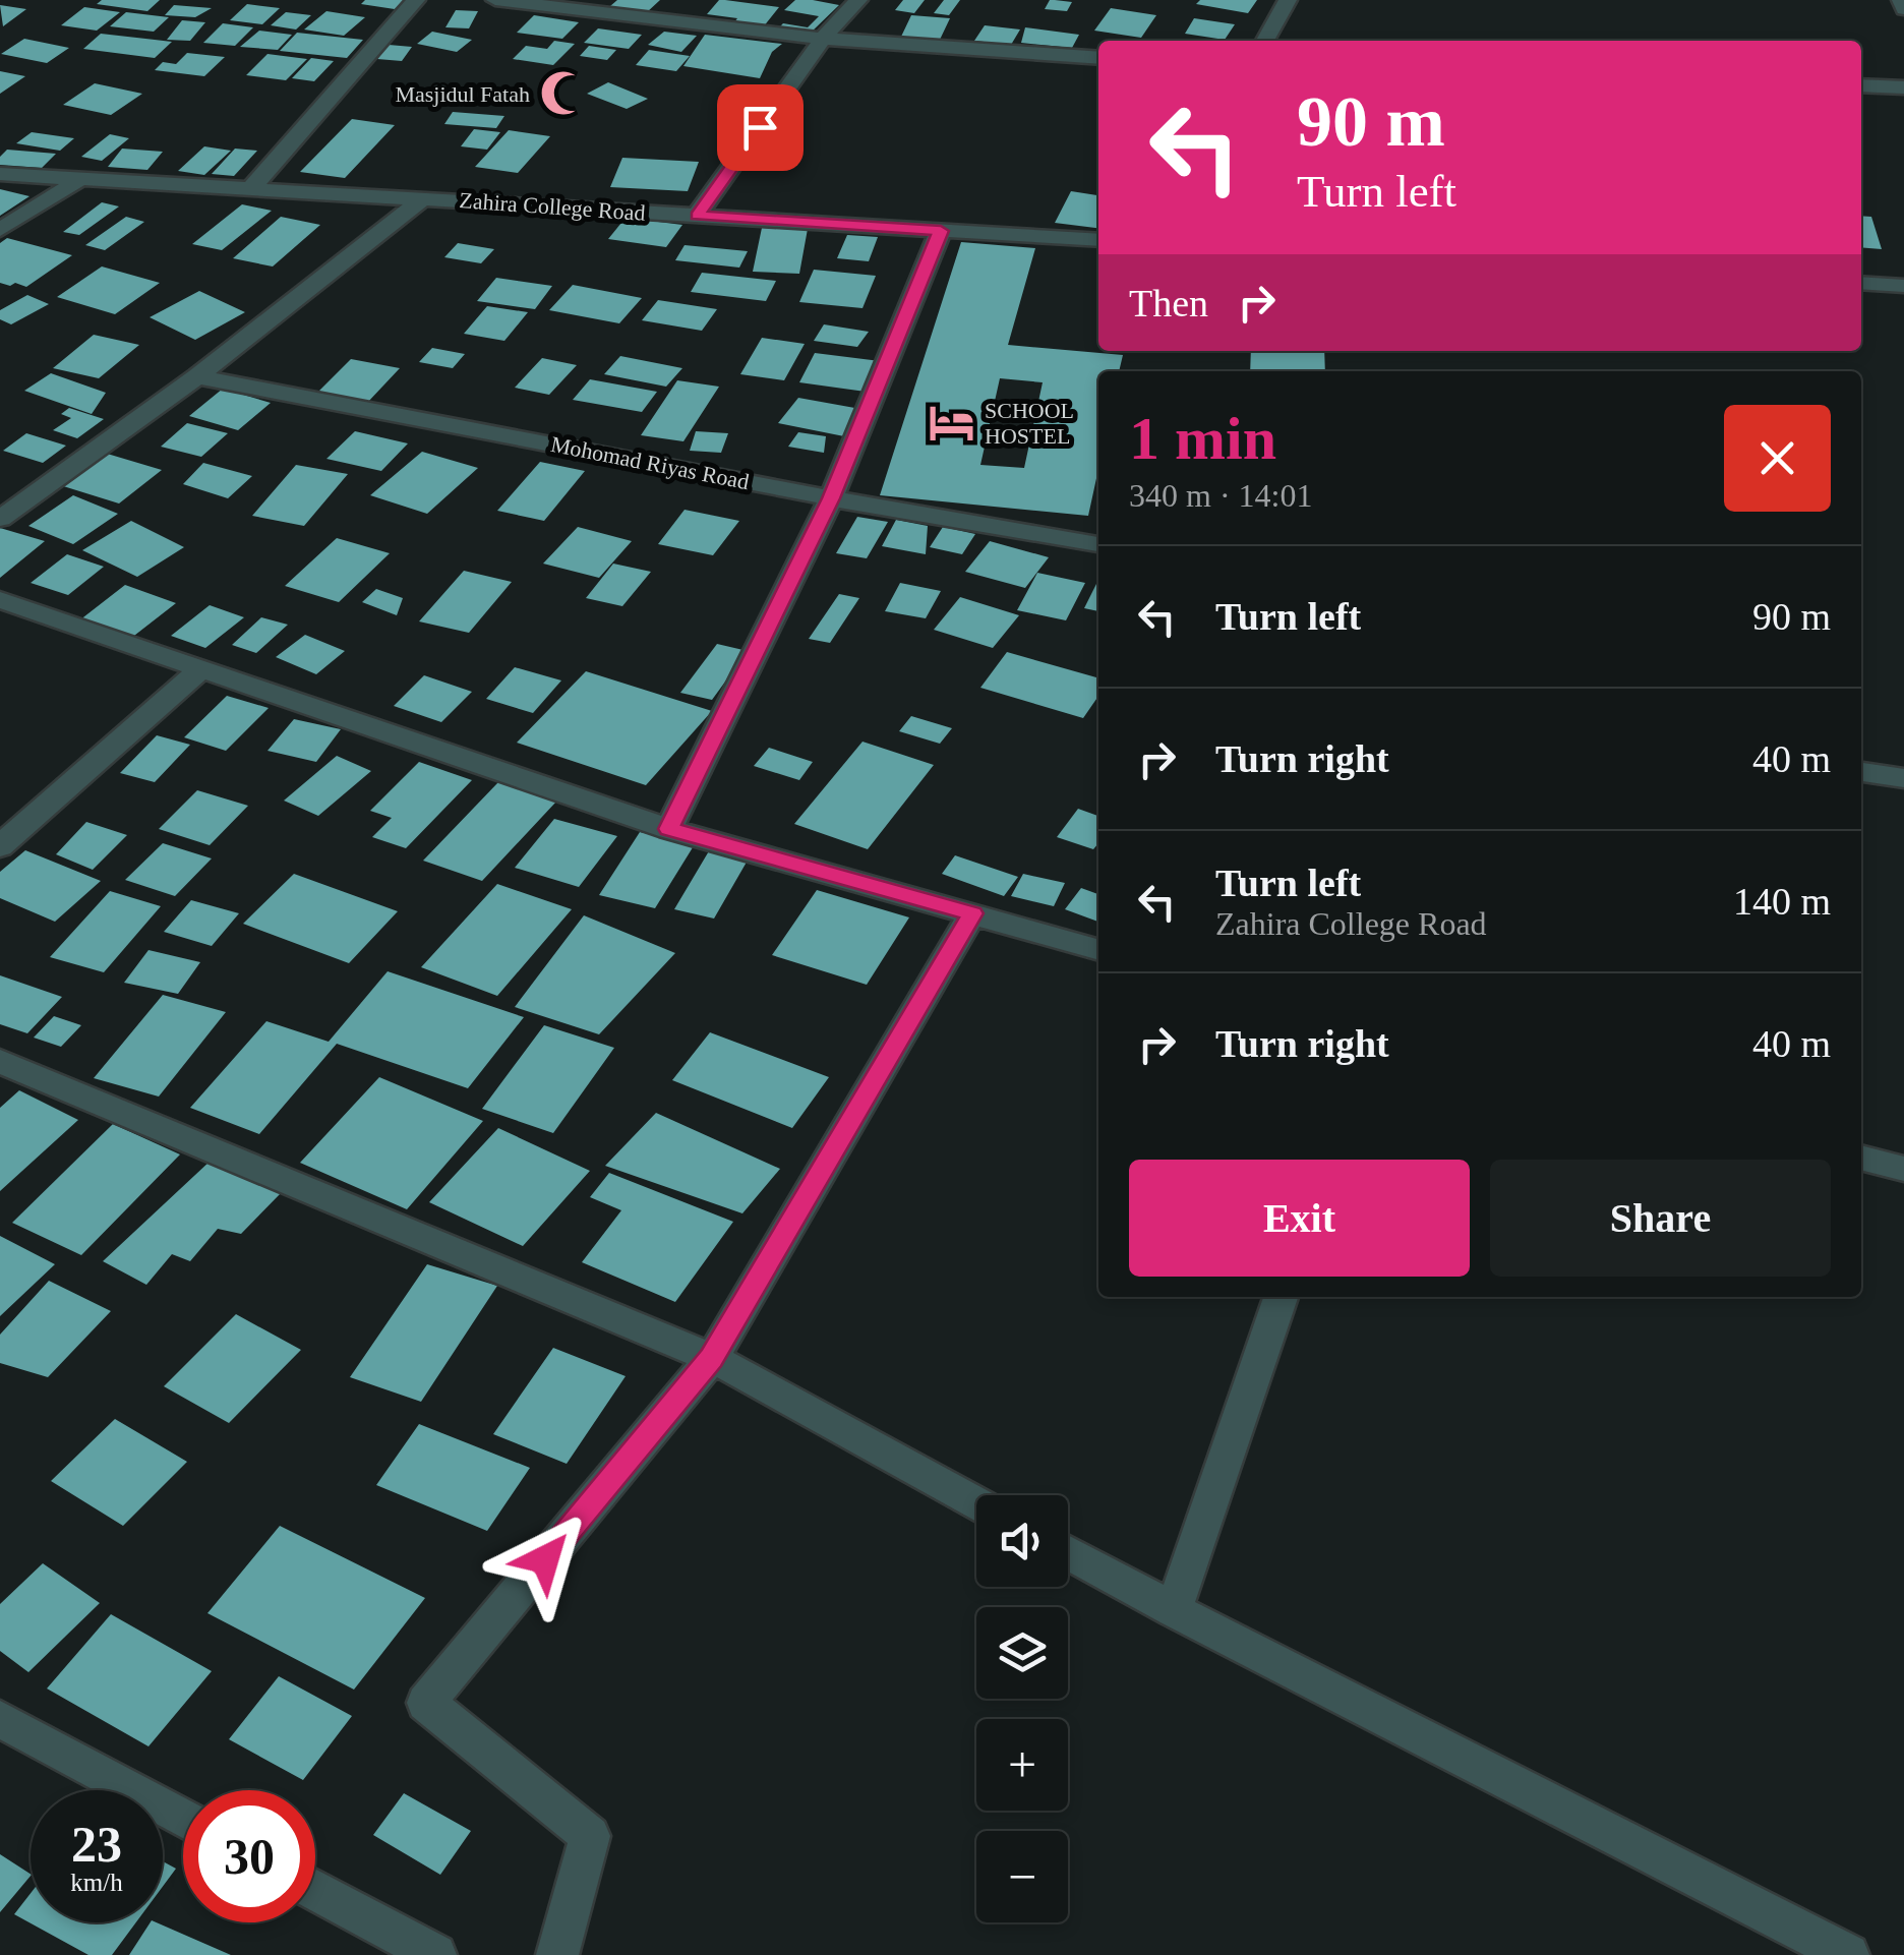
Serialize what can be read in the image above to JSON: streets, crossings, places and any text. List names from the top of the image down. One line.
{"streets":{"street":["Zahira College Road","Mohomad Riyas Road"]},"places":{"mosque":["Masjidul Fatah"],"hotel":["SCHOOL HOSTEL"]},"page":{"turn":["90 m","Turn left"],"then":"Then","heading":["1 min","340 m · 14:01"],"list":[{"name":"Turn left","value":"90 m"},{"name":"Turn right","value":"40 m"},{"name":"Turn left","note":"Zahira College Road","value":"140 m"},{"name":"Turn right","value":"40 m"}],"buttons":["Exit","Share"],"map_buttons":["+","−"],"speed":"23 km/h","limit":"30"}}
